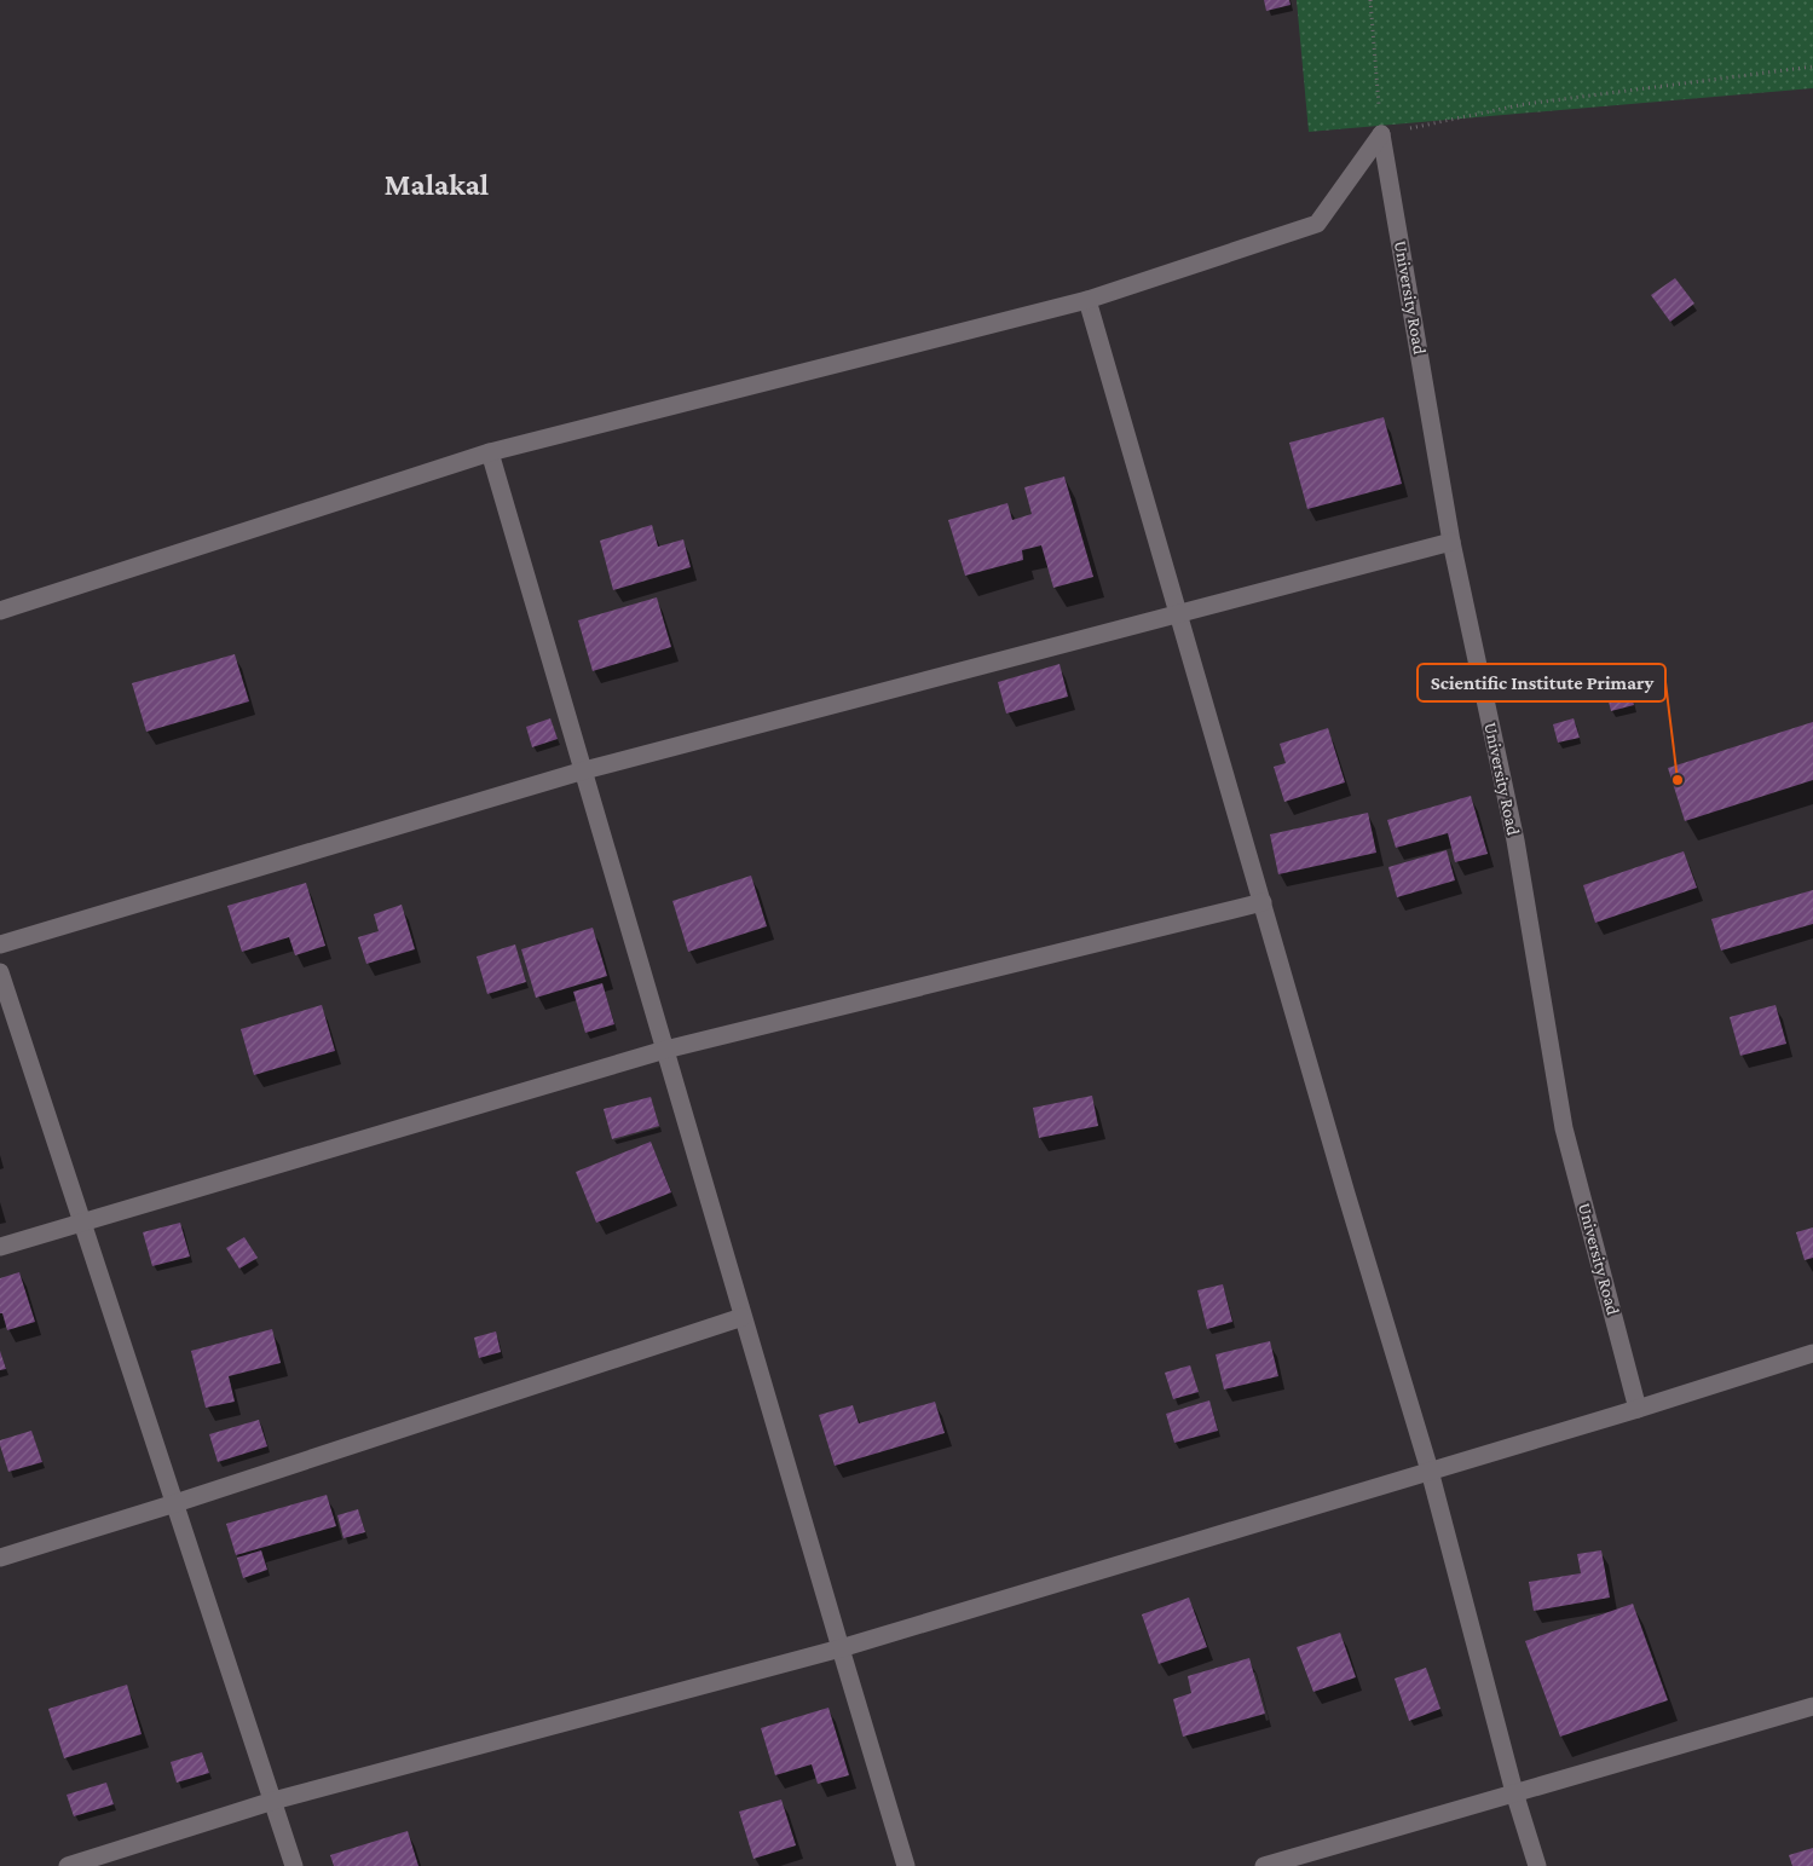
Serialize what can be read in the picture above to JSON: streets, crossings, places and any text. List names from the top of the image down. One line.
{"streets":{"street":["University Road"]},"districts":["Malakal"],"places":["Scientific Institute Primary"]}
